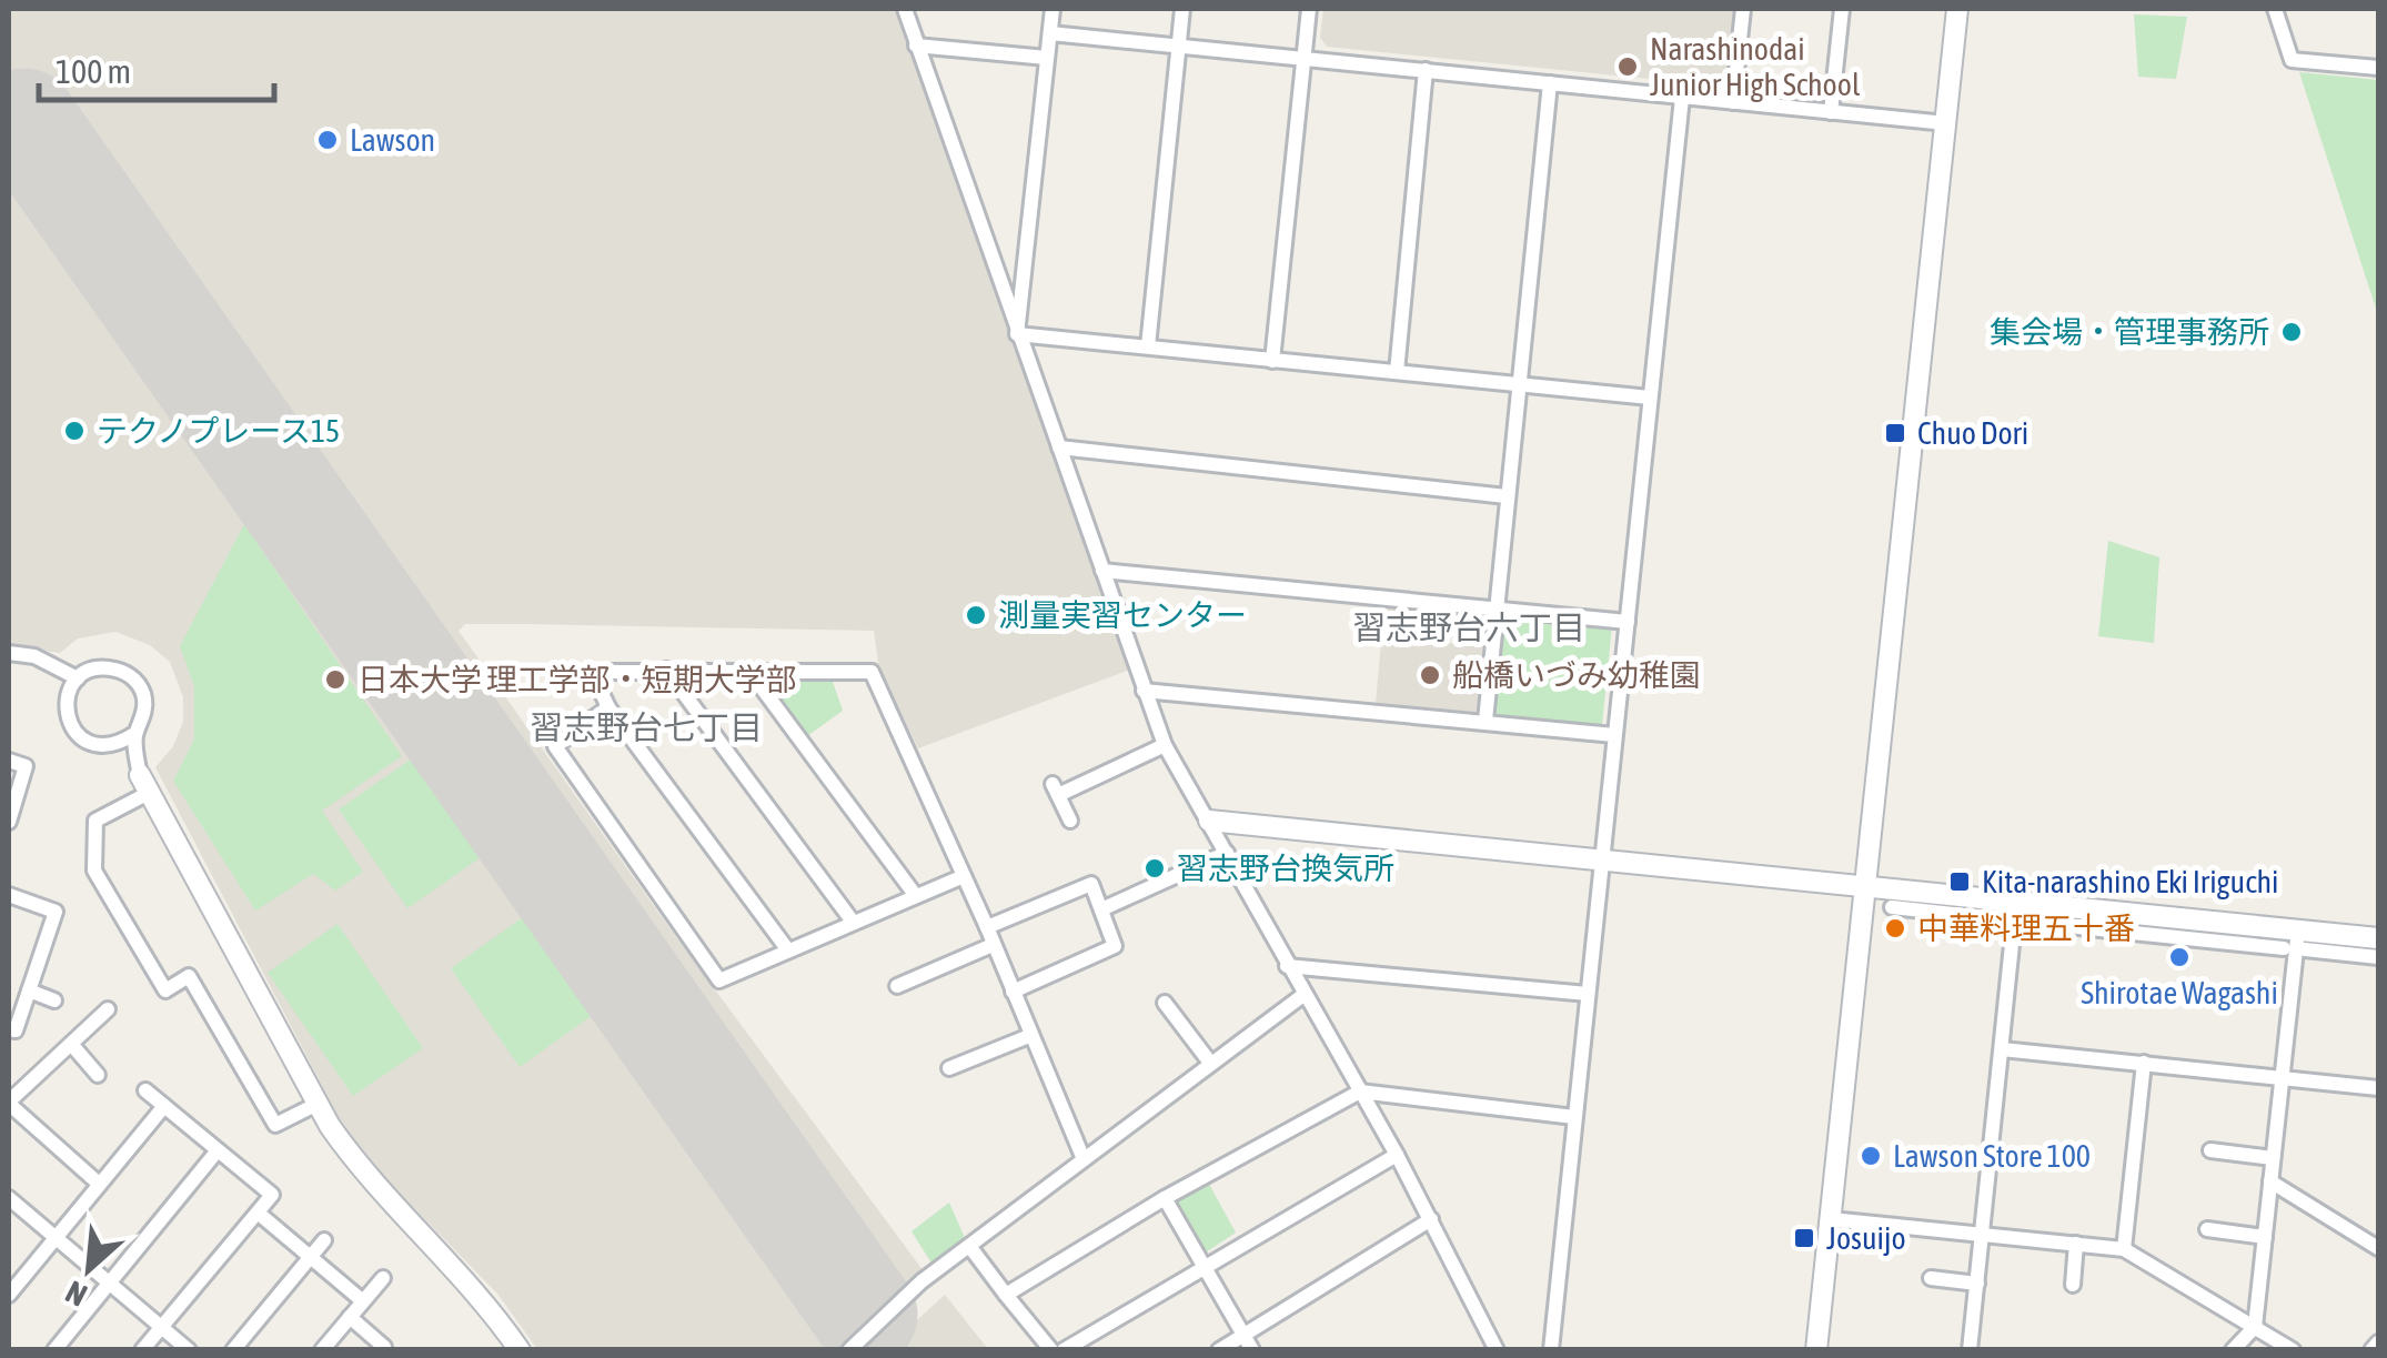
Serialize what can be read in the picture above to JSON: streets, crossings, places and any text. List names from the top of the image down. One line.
{"districts":["習志野台六丁目","習志野台七丁目"],"places":{"other":["Narashinodai Junior High School","Lawson","集会場・管理事務所","テクノプレース15","測量実習センター","船橋いづみ幼稚園","日本大学 理工学部・短期大学部","習志野台換気所","中華料理五十番","Shirotae Wagashi","Lawson Store 100"],"transit":["Chuo Dori","Kita-narashino Eki Iriguchi","Josuijo"]},"scale_bar":"100 m","north":"bottom left"}
